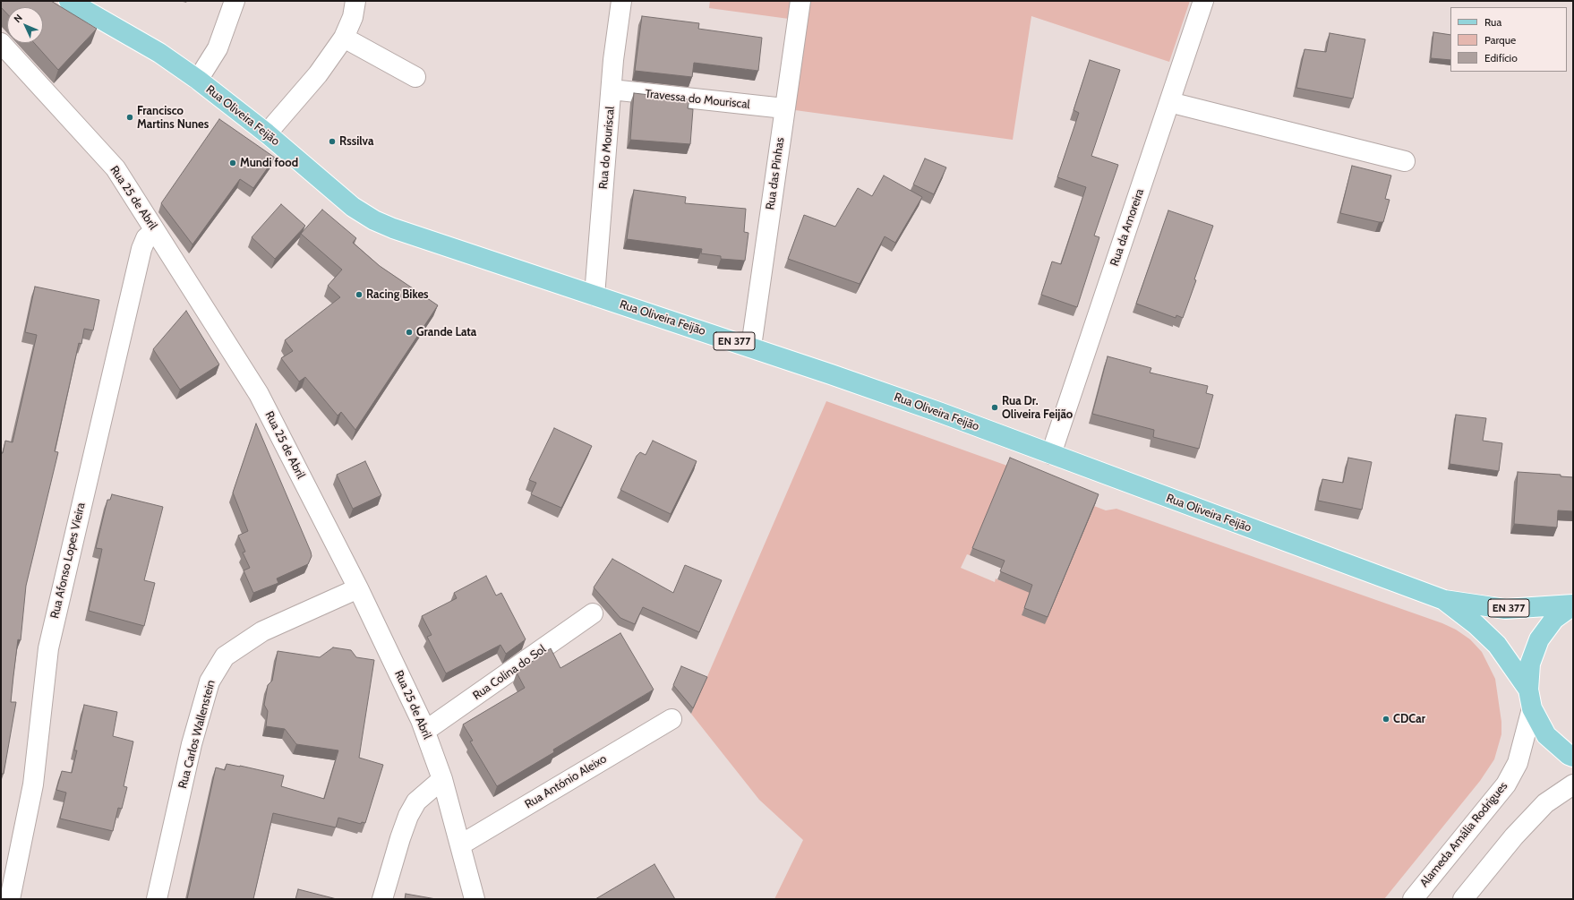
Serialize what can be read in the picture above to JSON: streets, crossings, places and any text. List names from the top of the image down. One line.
{"streets":{"main road":["Rua Oliveira Feijão","EN 377"],"street":["Travessa do Mouriscal","Rua do Mouriscal","Rua das Pinhas","Rua 25 de Abril","Rua da Amoreira","Rua Afonso Lopes Vieira","Rua Colina do Sol","Rua Carlos Wallenstein","Rua António Aleixo","Alameda Amália Rodrigues"]},"crossings":[["Travessa do Mouriscal","Rua do Mouriscal"],["Travessa do Mouriscal","Rua das Pinhas"],["Rua Oliveira Feijão","Rua do Mouriscal"],["Rua Oliveira Feijão","Rua das Pinhas"],["Rua Oliveira Feijão","Rua da Amoreira"],["Rua Oliveira Feijão","EN 377"],["Rua 25 de Abril","Rua Afonso Lopes Vieira"],["Rua 25 de Abril","Rua Colina do Sol"],["Rua 25 de Abril","Rua Carlos Wallenstein"],["Rua 25 de Abril","Rua António Aleixo"],["EN 377","Alameda Amália Rodrigues"]],"places":["Francisco Martins Nunes","Rssilva","Mundi food","Racing Bikes","Grande Lata","Rua Dr. Oliveira Feijão","CDCar"],"legend":["Rua","Parque","Edifício"],"north":"top left"}
